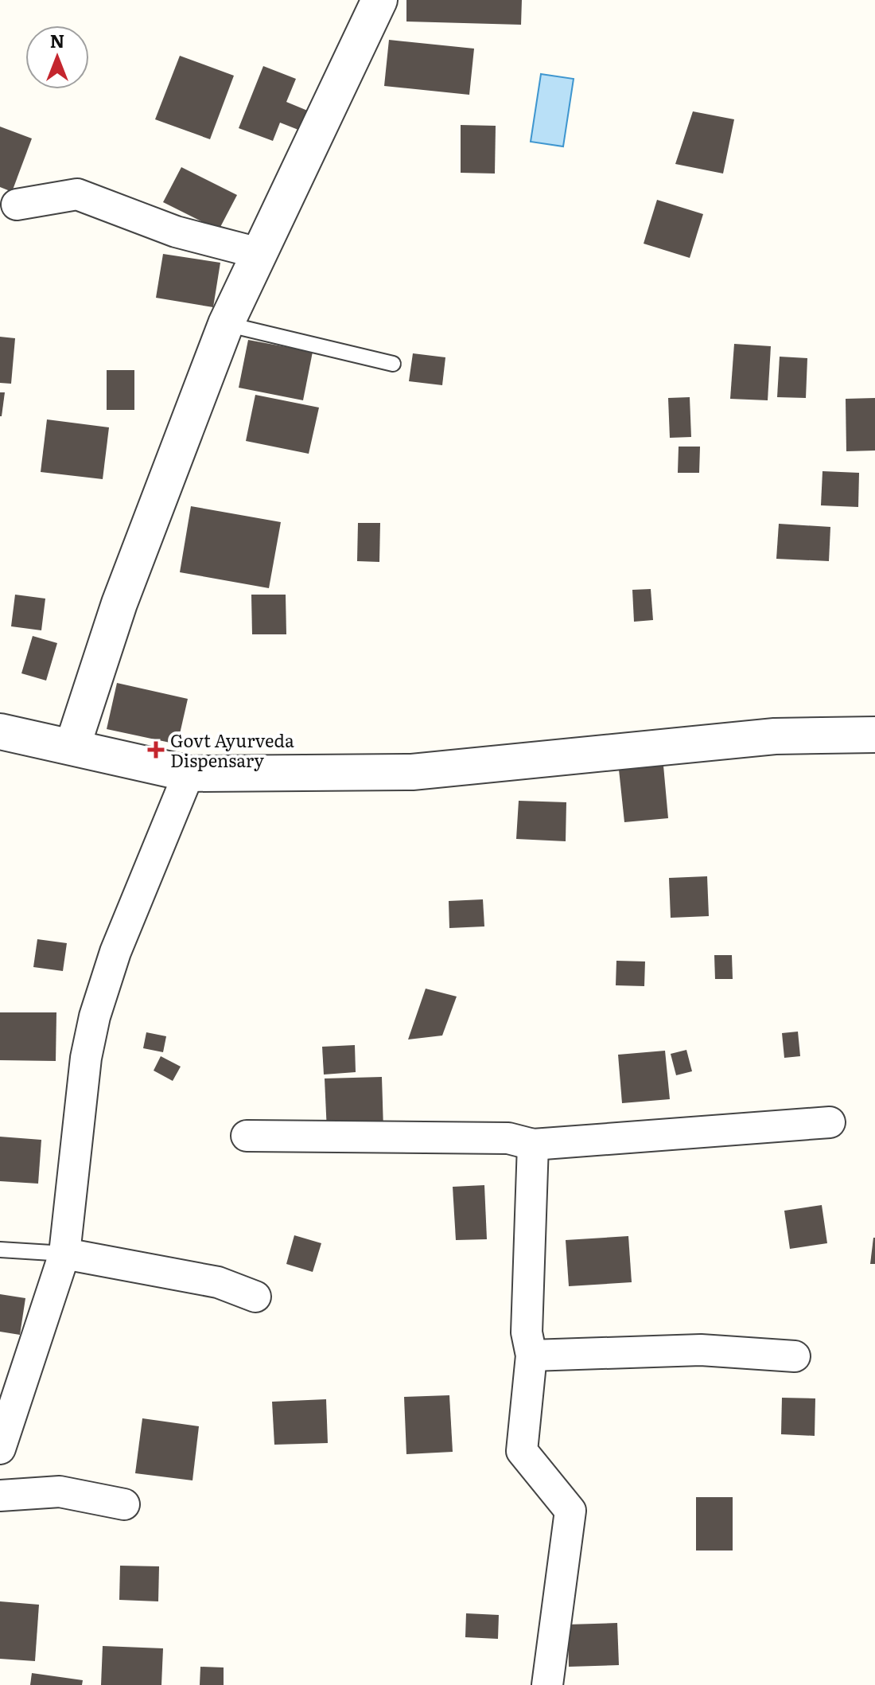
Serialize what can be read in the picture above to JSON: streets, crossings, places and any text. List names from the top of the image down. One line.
{"places":{"health":["Govt Ayurveda Dispensary"]},"north":"top"}
